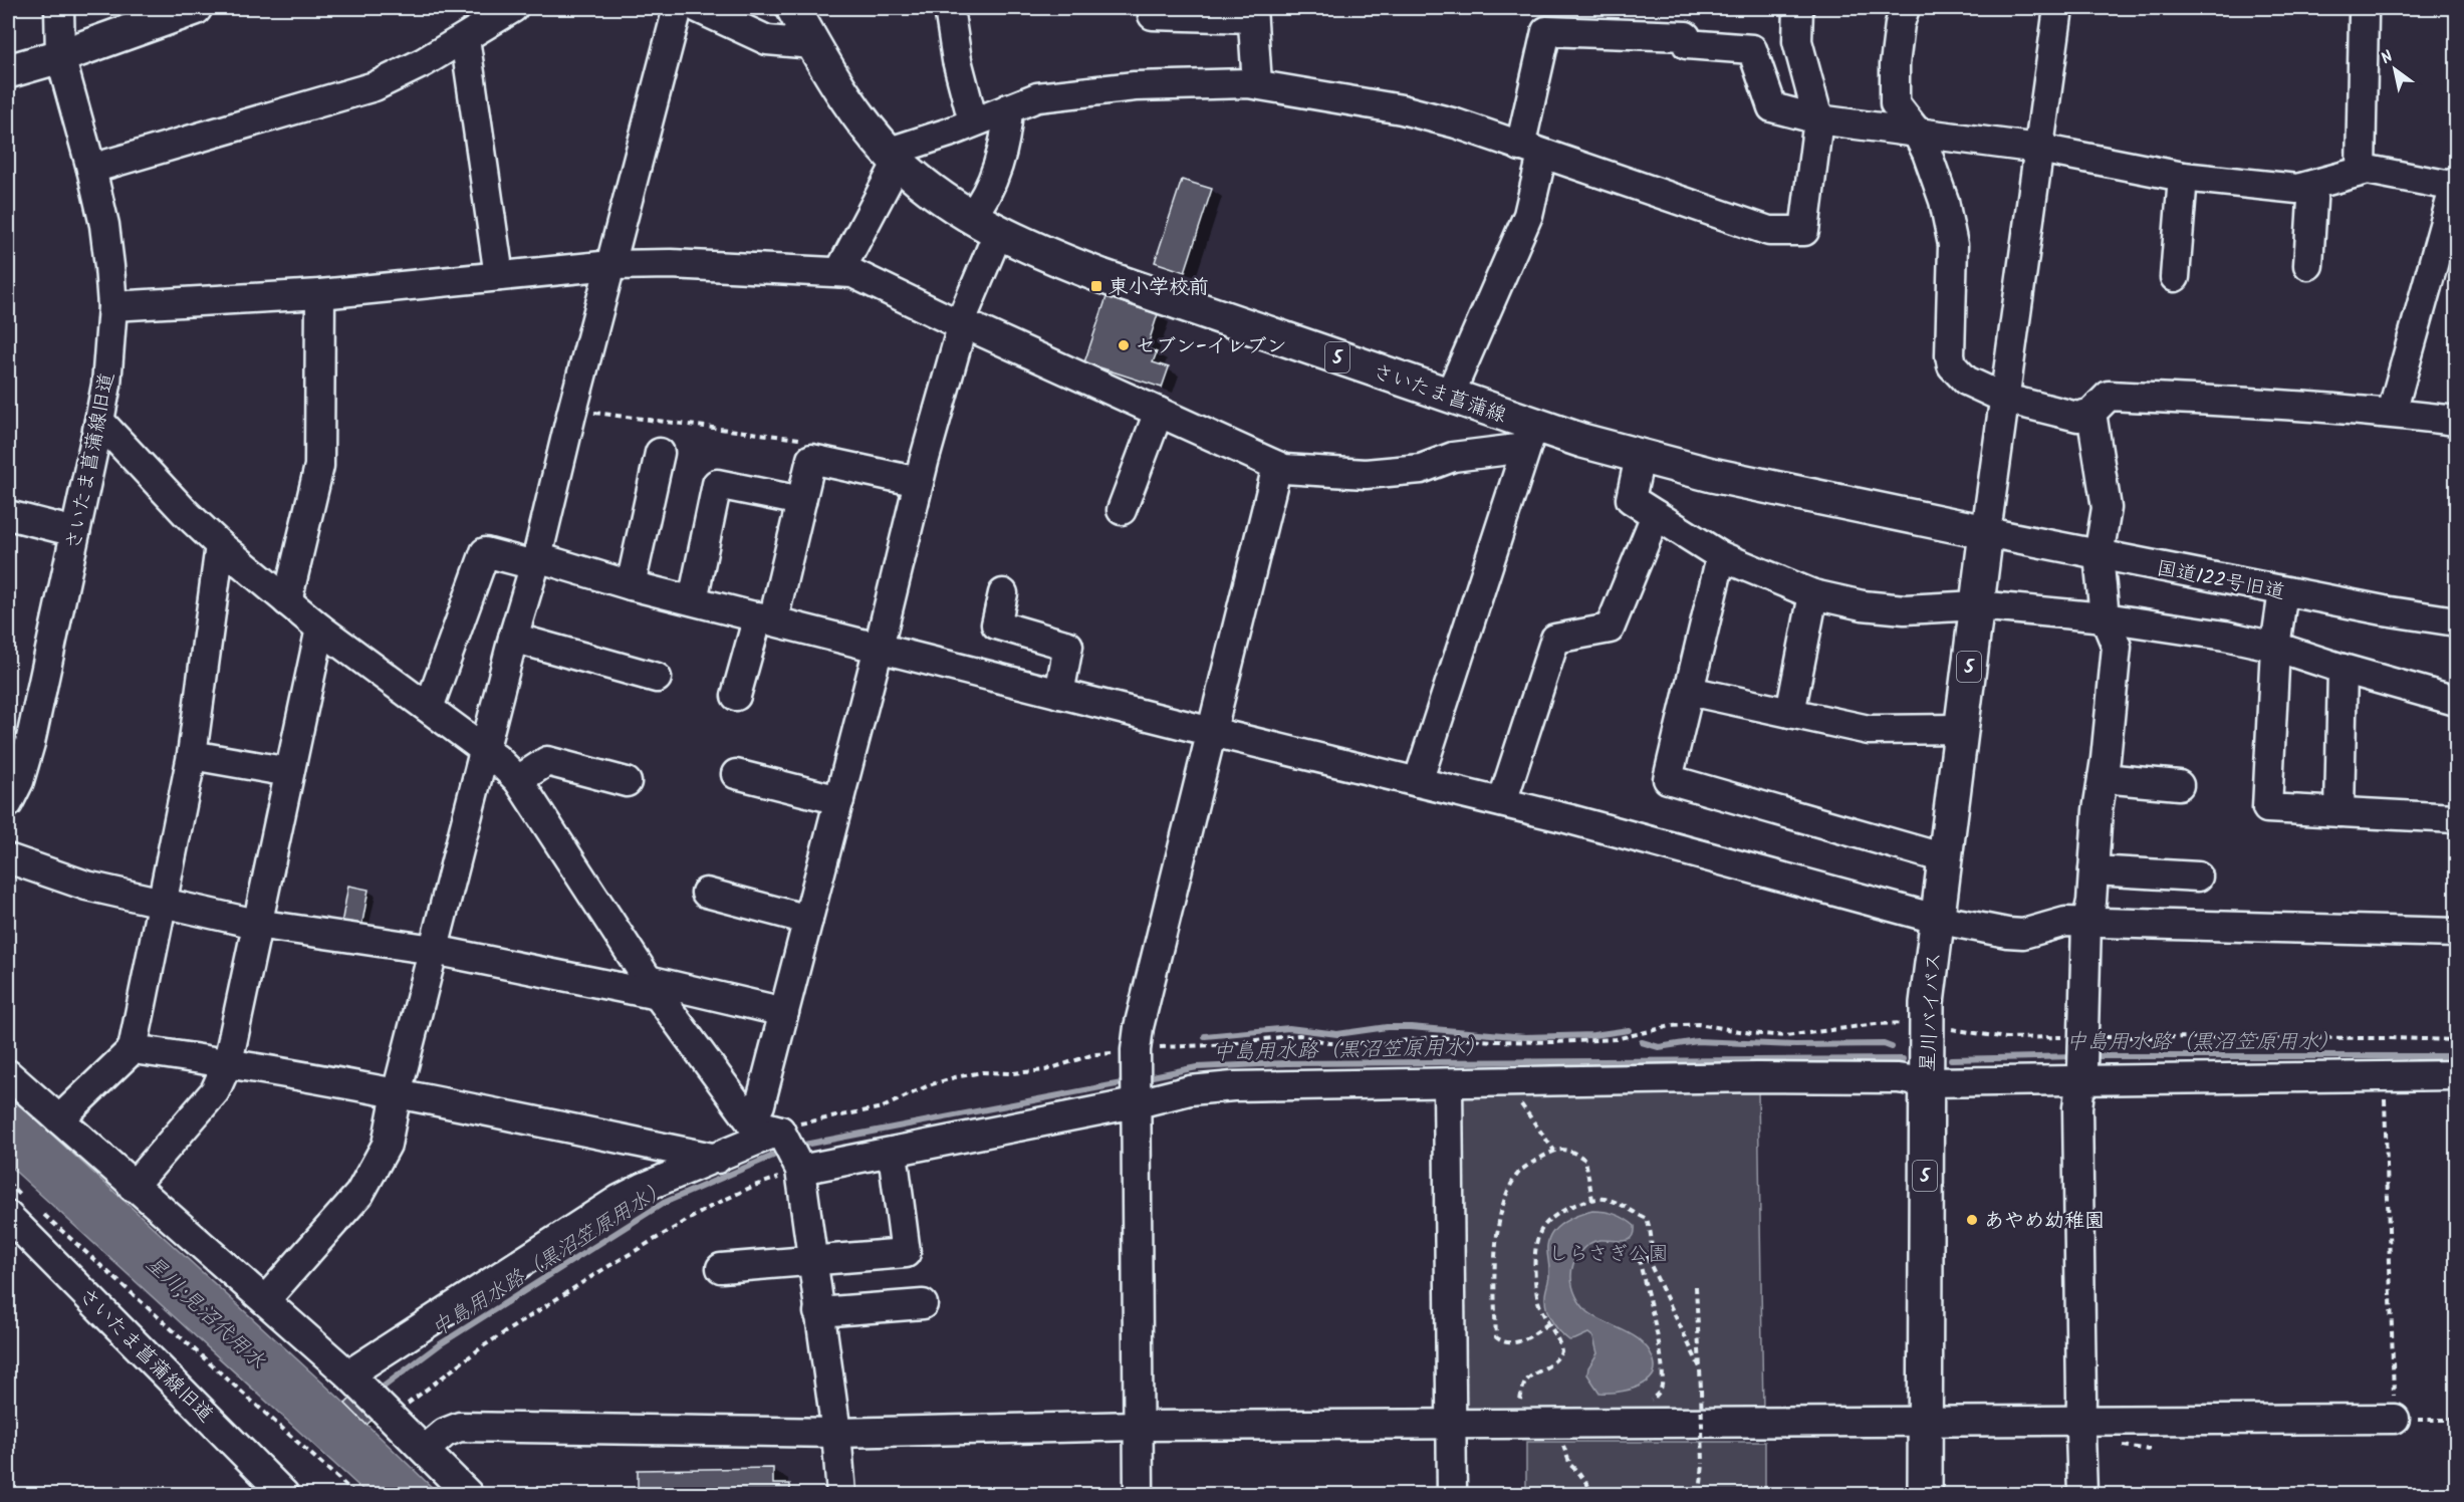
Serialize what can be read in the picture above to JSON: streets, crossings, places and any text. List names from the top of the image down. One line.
{"streets":{"main road":["5","さいたま菖蒲線","星川バイパス"],"street":["さいたま菖蒲線旧道","国道122号旧道"]},"crossings":[["さいたま菖蒲線","国道122号旧道"],["さいたま菖蒲線","星川バイパス"],["国道122号旧道","星川バイパス"]],"water":["中島用水路（黒沼笠原用水）","星川;見沼代用水"],"parks":["しらさぎ公園"],"places":{"transit":["東小学校前"],"other":["セブン-イレブン","あやめ幼稚園"]},"north":"top left"}
